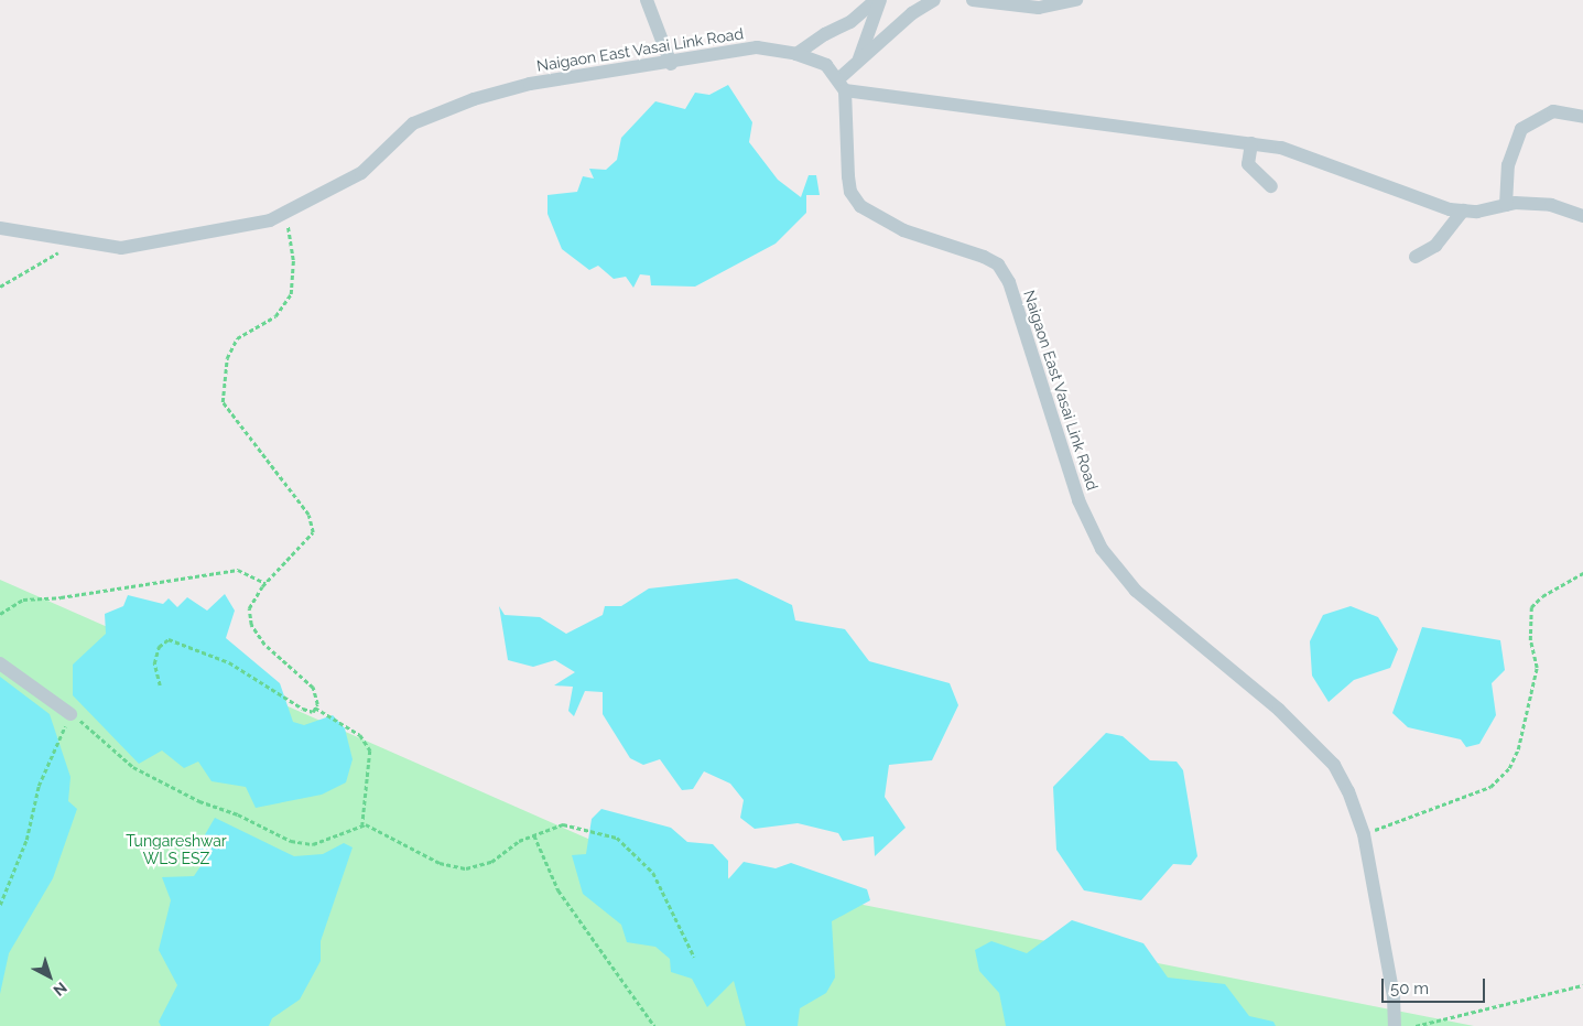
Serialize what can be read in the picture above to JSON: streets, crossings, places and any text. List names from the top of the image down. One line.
{"streets":{"street":["Naigaon East Vasai Link Road"]},"parks":["Tungareshwar WLS ESZ"],"scale_bar":"50 m","north":"bottom right"}
